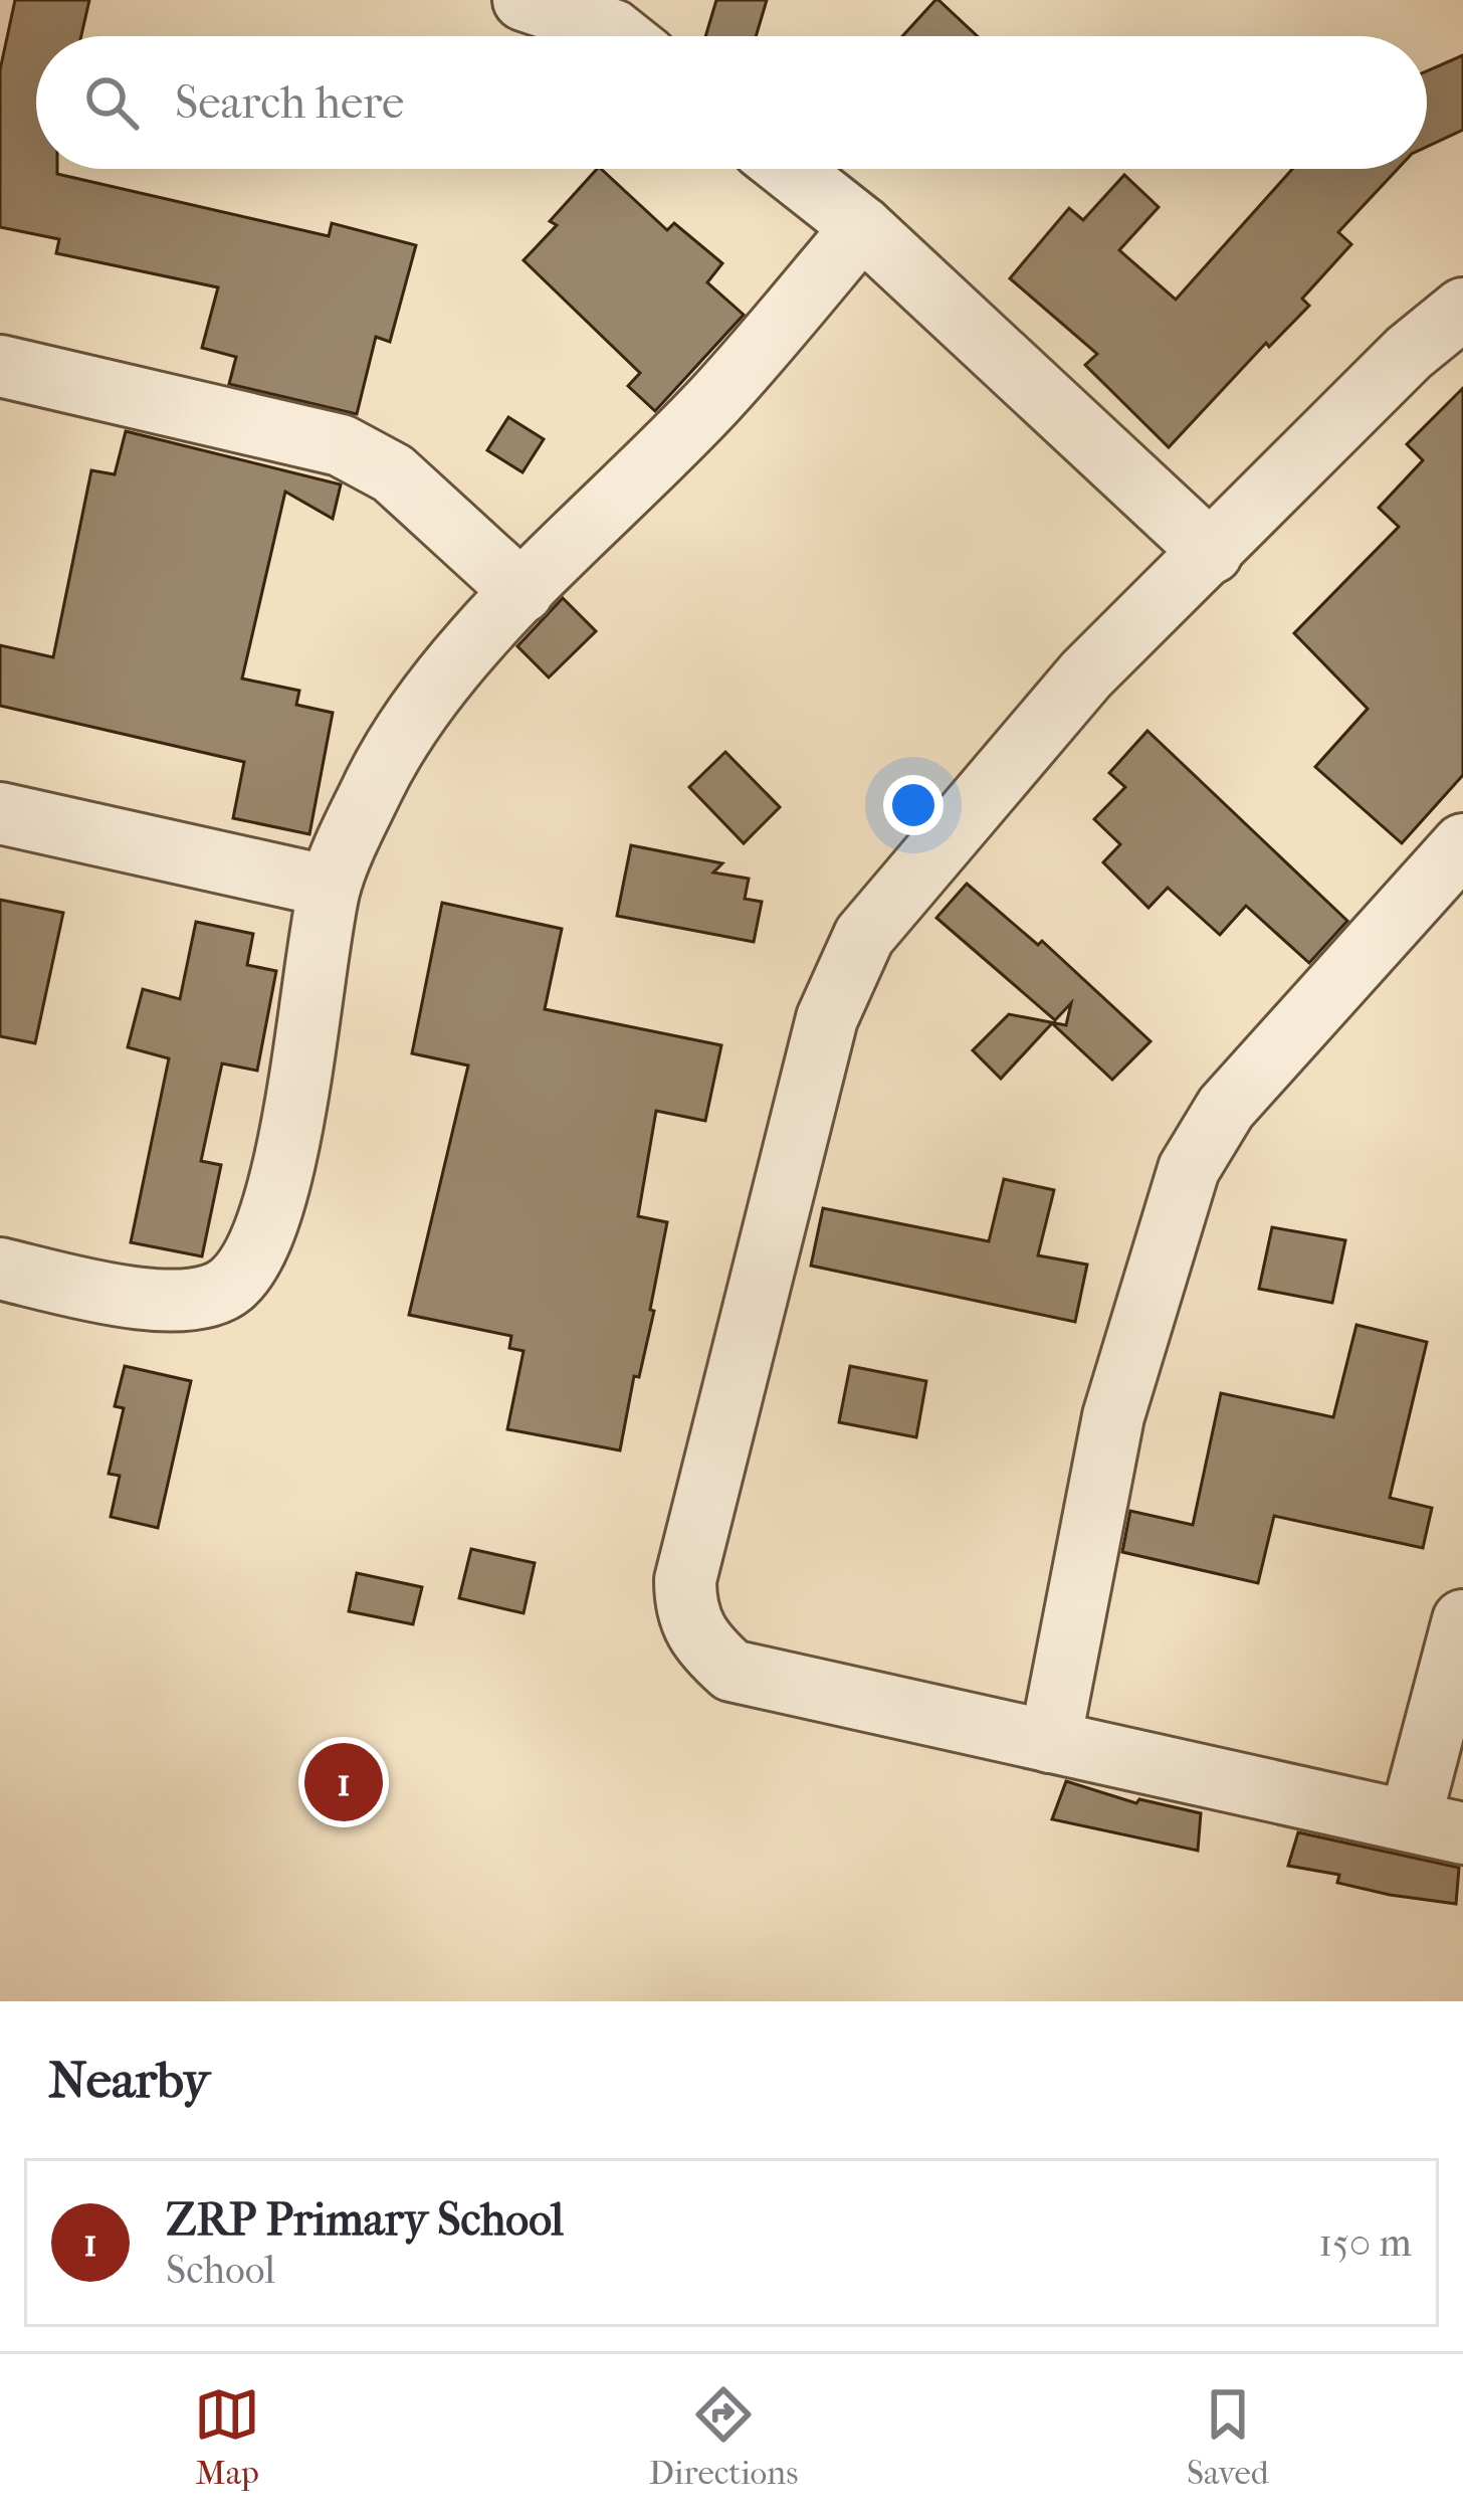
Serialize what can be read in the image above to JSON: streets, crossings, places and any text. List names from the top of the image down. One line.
{"page":{"search":"Search here","pins":"1","heading":"Nearby","list":[{"mark":"1","name":"ZRP Primary School","note":"School","value":"150 m"}],"nav":["Map","Directions","Saved"]}}
